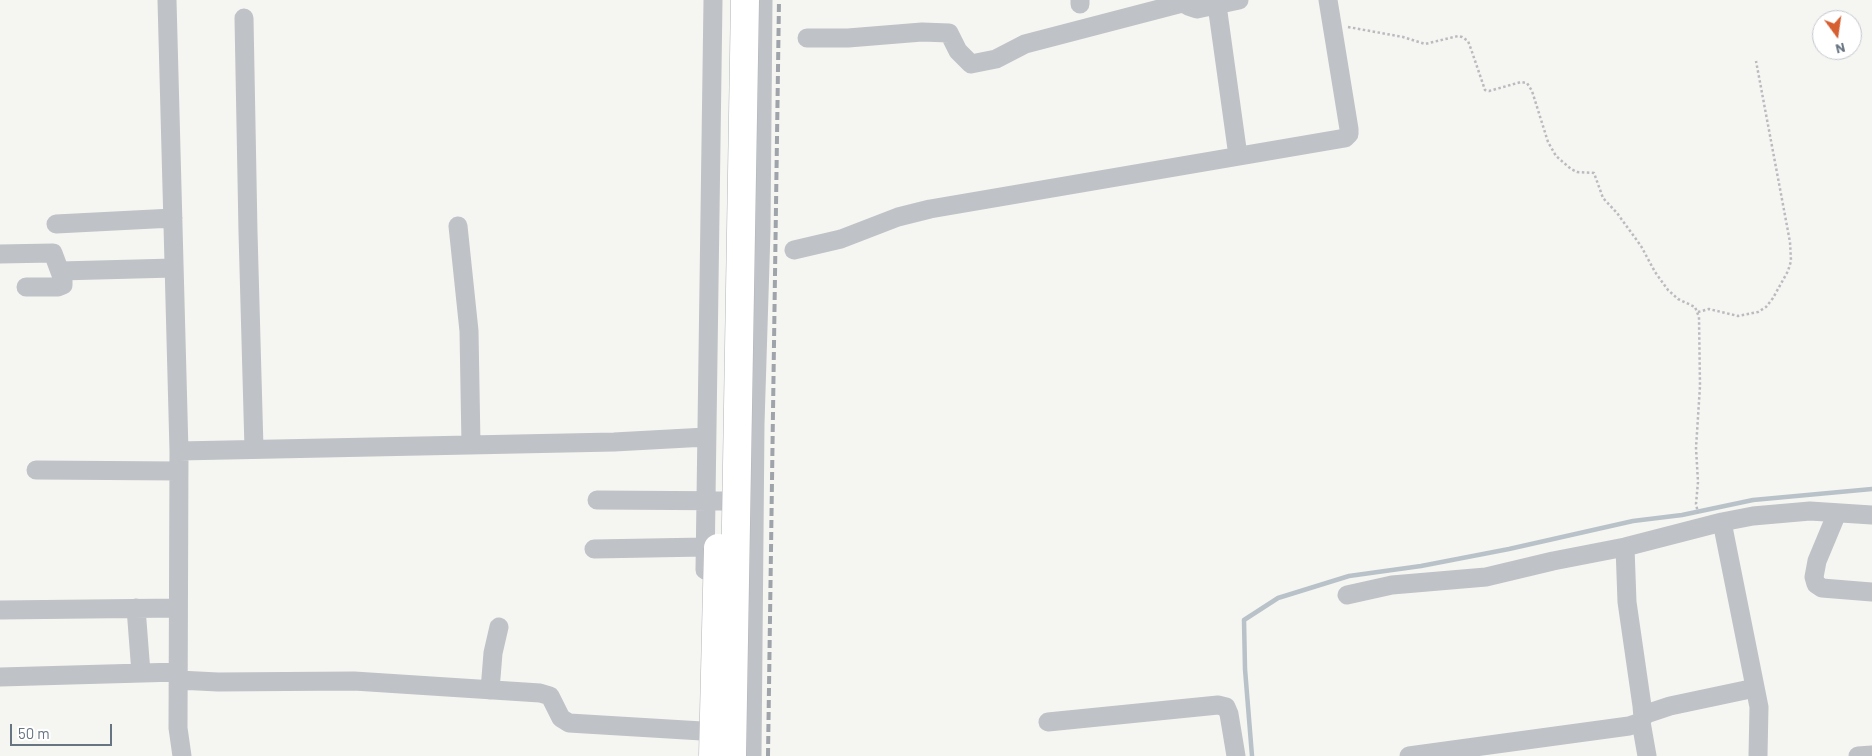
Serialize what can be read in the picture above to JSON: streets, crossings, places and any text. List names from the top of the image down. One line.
{"scale_bar":"50 m","north":"bottom"}
